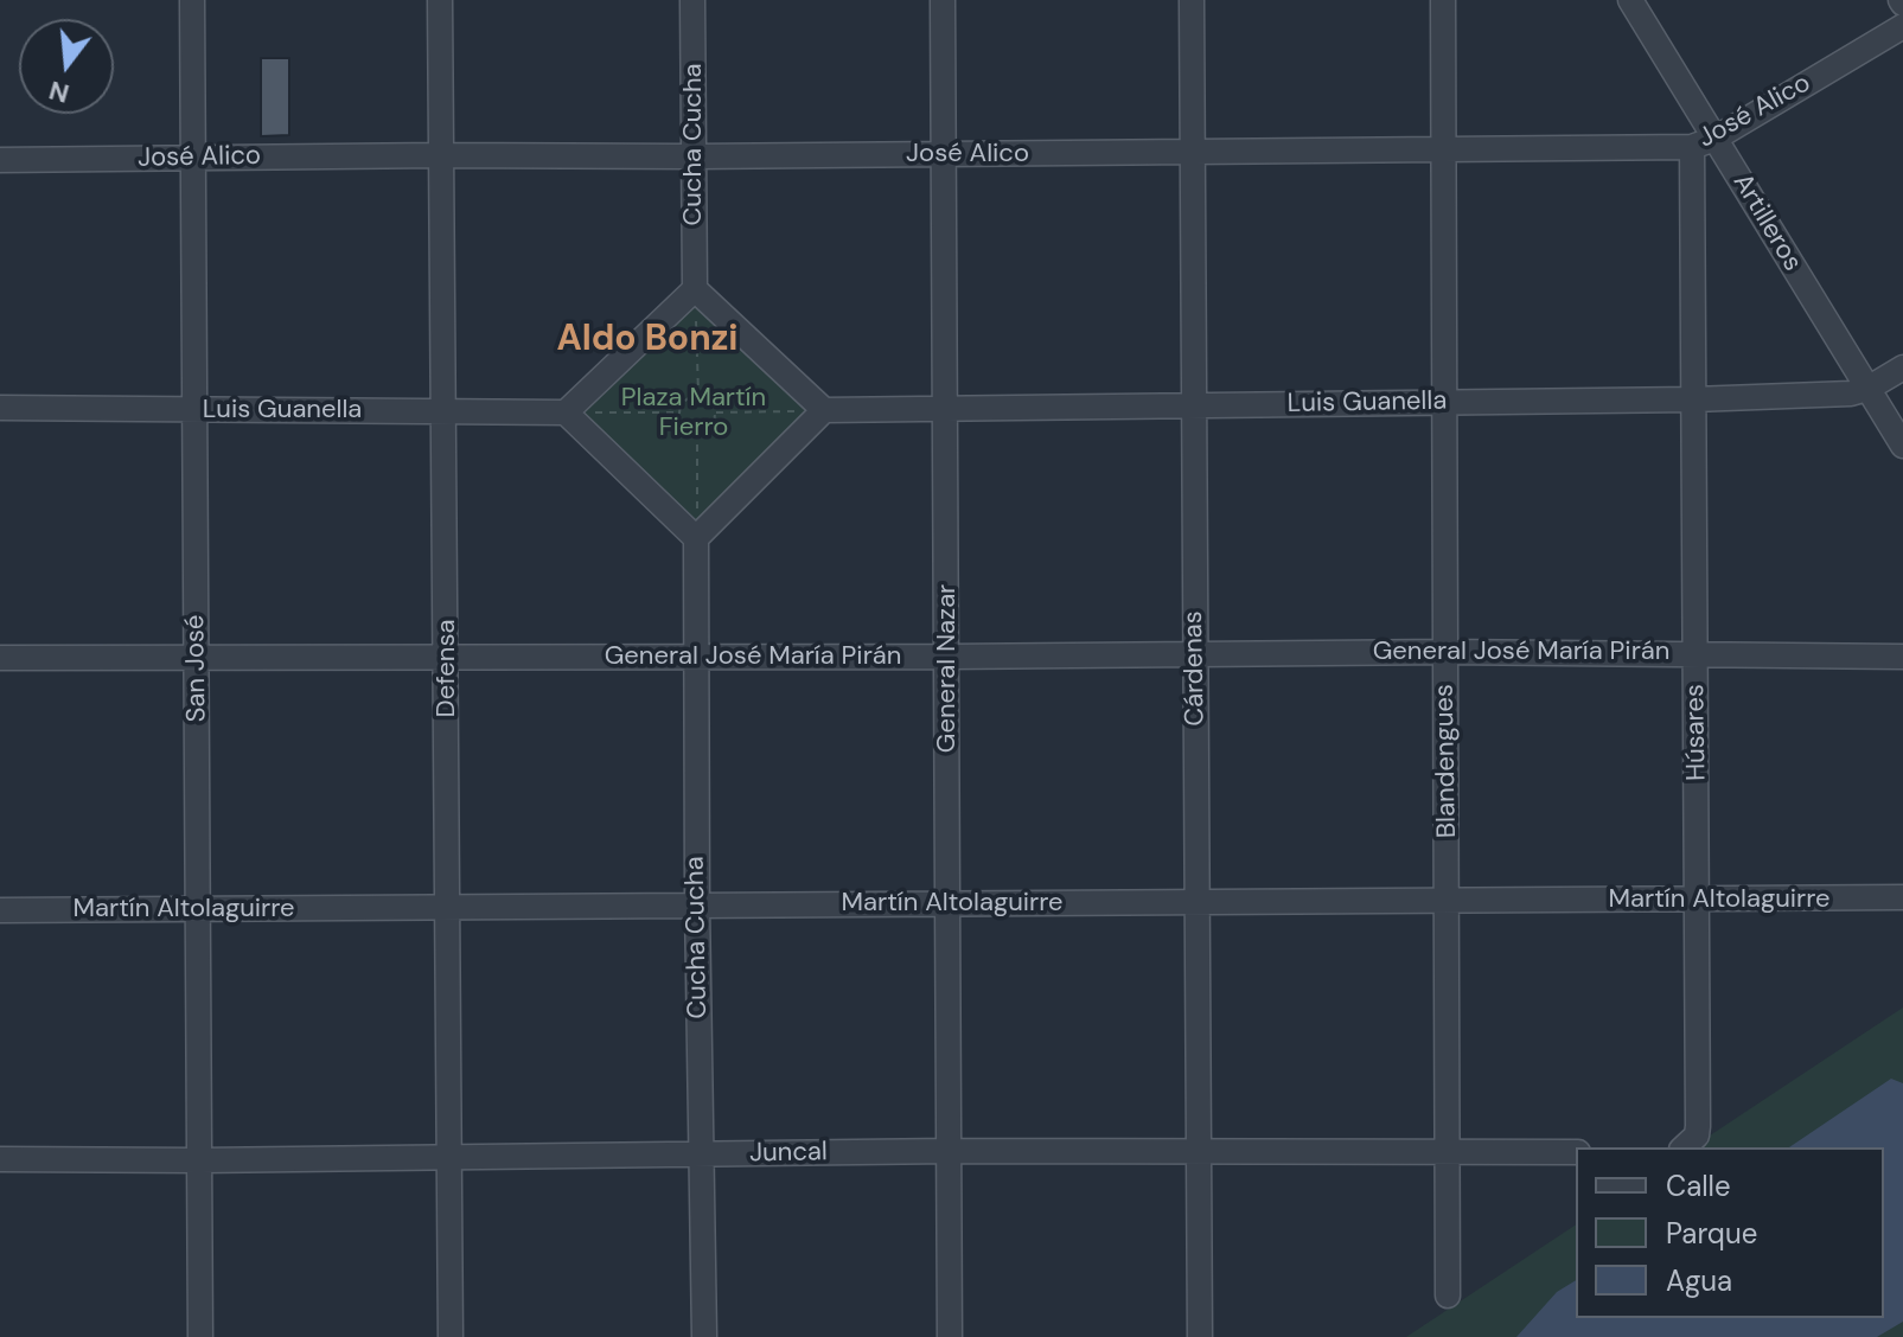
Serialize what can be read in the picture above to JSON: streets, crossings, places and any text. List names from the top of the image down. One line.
{"streets":{"street":["José Alico","Cucha Cucha","Artilleros","Luis Guanella","General José María Pirán","San José","Defensa","General Nazar","Cárdenas","Húsares","Blandengues","Martín Altolaguirre","Juncal"]},"crossings":[["José Alico","Cucha Cucha"],["José Alico","Artilleros"],["José Alico","San José"],["José Alico","Defensa"],["José Alico","General Nazar"],["José Alico","Cárdenas"],["José Alico","Húsares"],["José Alico","Blandengues"],["Cucha Cucha","General José María Pirán"],["Cucha Cucha","Martín Altolaguirre"],["Cucha Cucha","Juncal"],["Artilleros","Luis Guanella"],["Luis Guanella","San José"],["Luis Guanella","Defensa"],["Luis Guanella","General Nazar"],["Luis Guanella","Cárdenas"],["Luis Guanella","Húsares"],["Luis Guanella","Blandengues"],["General José María Pirán","San José"],["General José María Pirán","Defensa"],["General José María Pirán","General Nazar"],["General José María Pirán","Cárdenas"],["General José María Pirán","Húsares"],["General José María Pirán","Blandengues"],["San José","Martín Altolaguirre"],["San José","Juncal"],["Defensa","Martín Altolaguirre"],["Defensa","Juncal"],["General Nazar","Martín Altolaguirre"],["General Nazar","Juncal"],["Cárdenas","Martín Altolaguirre"],["Cárdenas","Juncal"],["Húsares","Martín Altolaguirre"],["Blandengues","Martín Altolaguirre"],["Blandengues","Juncal"]],"districts":["Aldo Bonzi"],"parks":["Plaza Martín Fierro"],"legend":["Calle","Parque","Agua"],"north":"bottom"}
